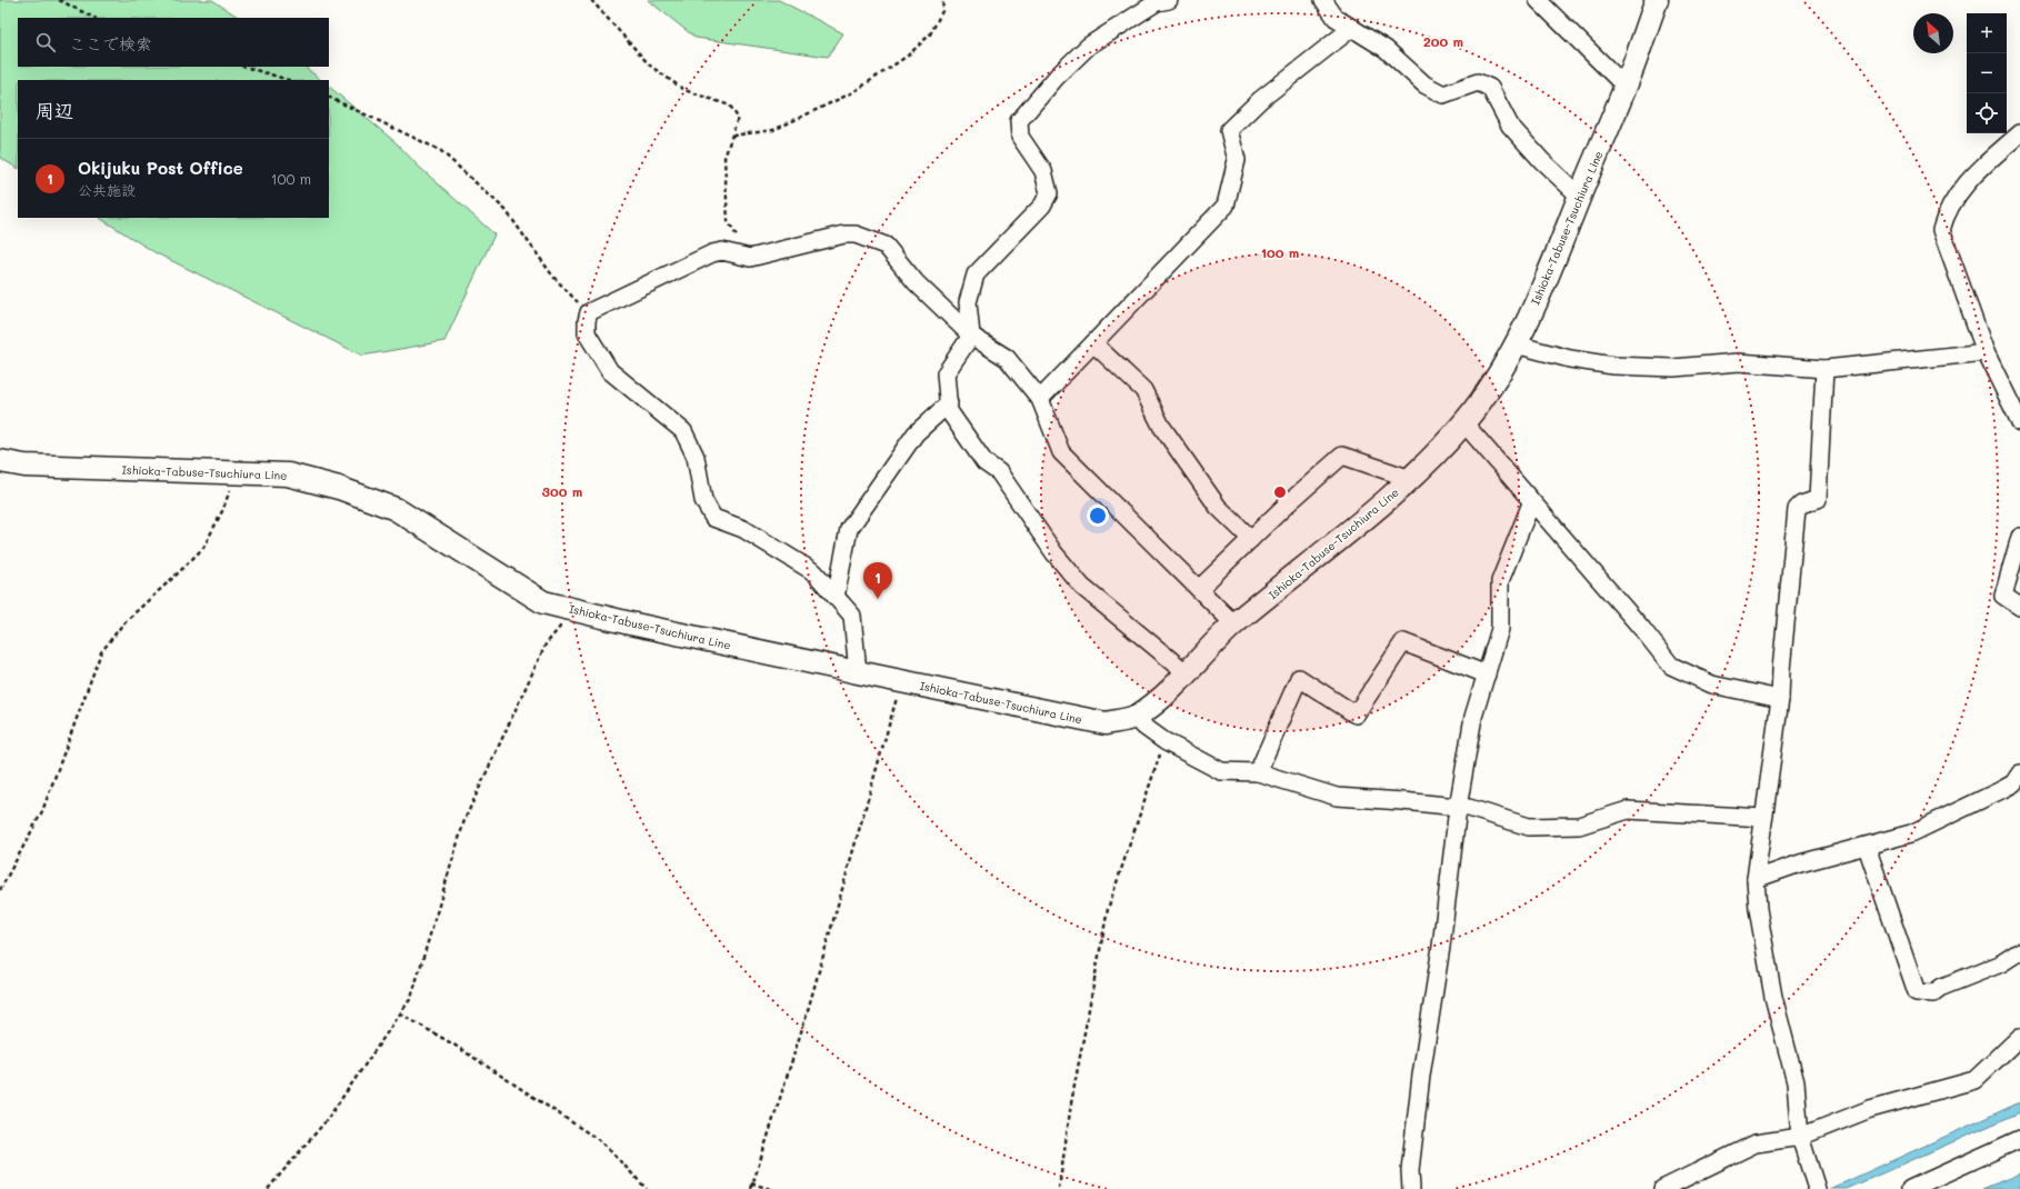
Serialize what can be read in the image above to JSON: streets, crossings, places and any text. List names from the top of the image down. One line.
{"streets":{"main road":["Ishioka-Tabuse-Tsuchiura Line"]},"north":"top left","page":{"map_buttons":["+","−"],"search":"ここで検索","heading":"周辺","list":[{"mark":"1","name":"Okijuku Post Office","note":"公共施設","value":"100 m"}],"pins":"1"},"rings":["200 m","100 m","300 m"]}
